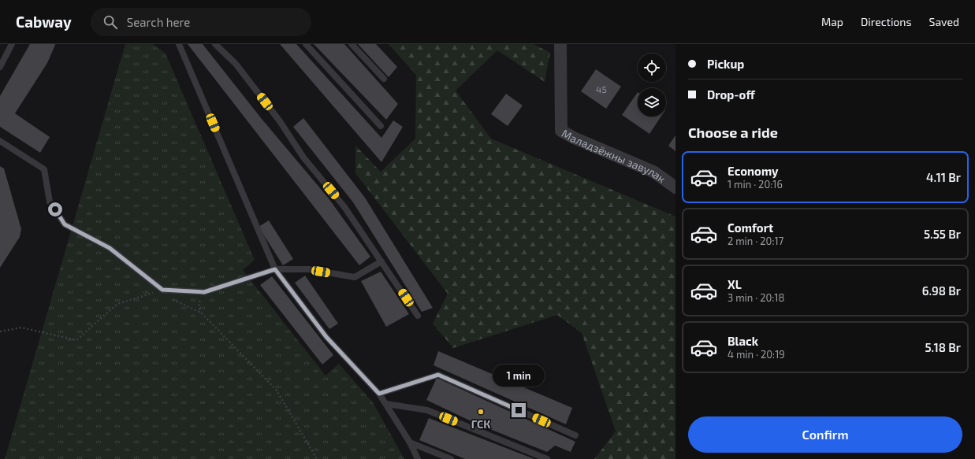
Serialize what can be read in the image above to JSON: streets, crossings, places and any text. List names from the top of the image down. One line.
{"streets":{"street":["Маладзёжны завулак"]},"places":["ГСК"],"house_numbers":["45"],"page":{"header":"Cabway","search":"Search here","nav":["Map","Directions","Saved"],"banner":["Pickup","Drop-off"],"heading":"Choose a ride","list":[{"name":"Economy","note":"1 min · 20:16","value":"4.11 Br"},{"name":"Comfort","note":"2 min · 20:17","value":"5.55 Br"},{"name":"XL","note":"3 min · 20:18","value":"6.98 Br"},{"name":"Black","note":"4 min · 20:19","value":"5.18 Br"}],"bubble":"1 min","buttons":"Confirm"}}
